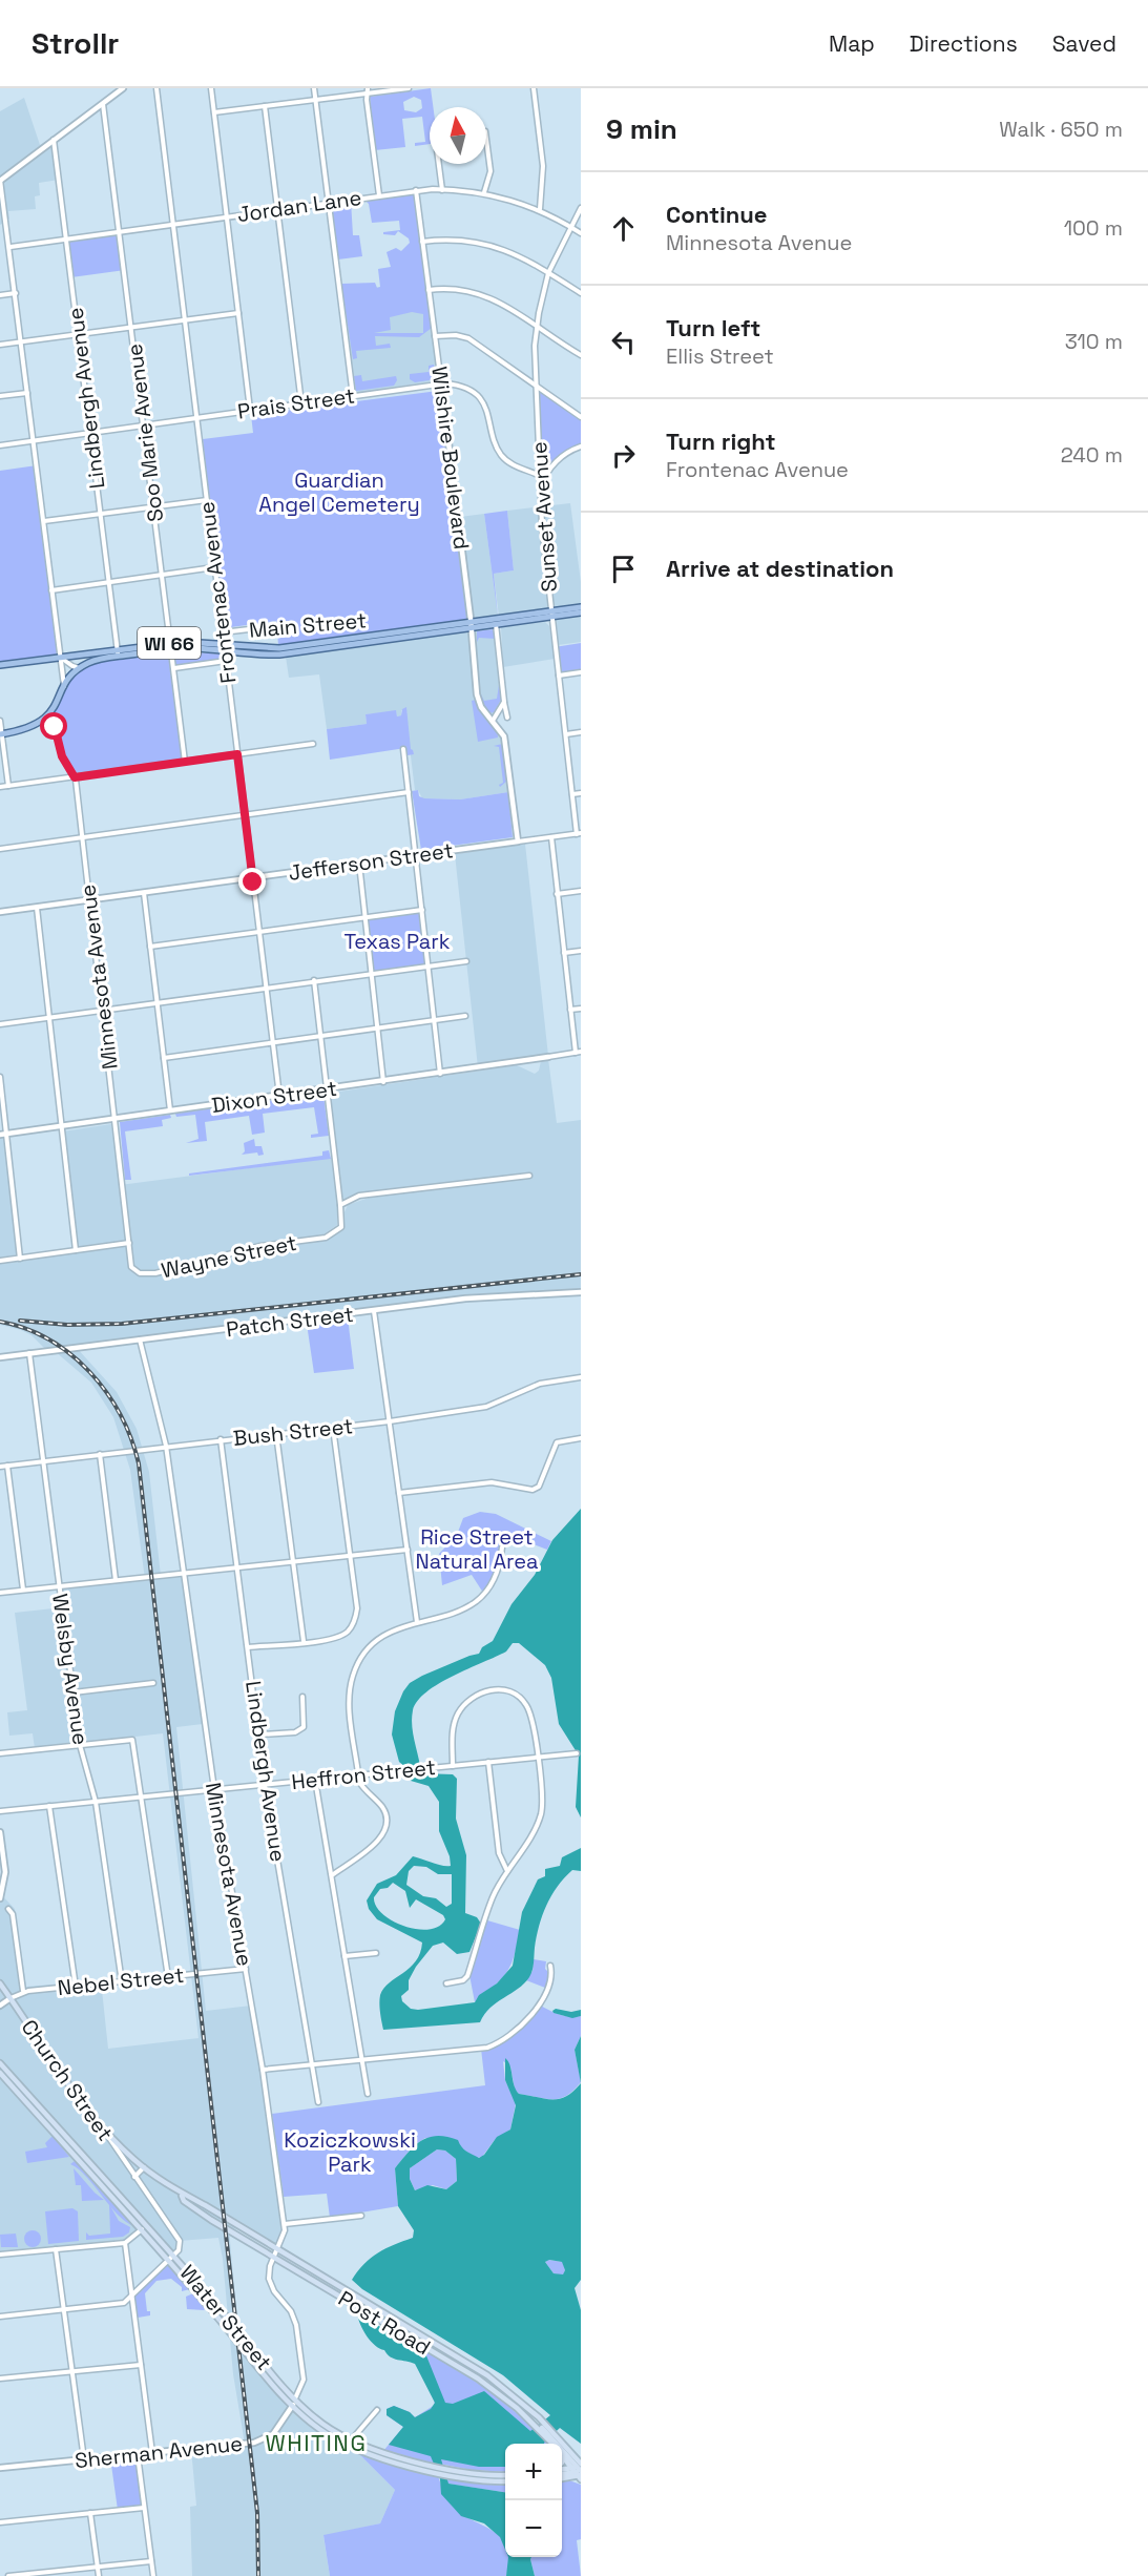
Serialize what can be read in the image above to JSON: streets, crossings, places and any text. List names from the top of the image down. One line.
{"streets":{"main road":["Main Street","WI 66","Church Street","Water Street","Post Road"],"street":["Jordan Lane","Lindbergh Avenue","Prais Street","Soo Marie Avenue","Wilshire Boulevard","Sunset Avenue","Frontenac Avenue","Jefferson Street","Minnesota Avenue","Dixon Street","Wayne Street","Patch Street","Bush Street","Welsby Avenue","Heffron Street","Nebel Street","Sherman Avenue"]},"crossings":[["Jordan Lane","Lindbergh Avenue"],["Jordan Lane","Soo Marie Avenue"],["Jordan Lane","Wilshire Boulevard"],["Jordan Lane","Sunset Avenue"],["Jordan Lane","Frontenac Avenue"],["Lindbergh Avenue","Prais Street"],["Lindbergh Avenue","WI 66"],["Lindbergh Avenue","Bush Street"],["Lindbergh Avenue","Heffron Street"],["Prais Street","Soo Marie Avenue"],["Prais Street","Wilshire Boulevard"],["Prais Street","Sunset Avenue"],["Prais Street","Frontenac Avenue"],["Soo Marie Avenue","WI 66"],["Wilshire Boulevard","Main Street"],["Wilshire Boulevard","Jefferson Street"],["Sunset Avenue","Main Street"],["Frontenac Avenue","Main Street"],["Frontenac Avenue","WI 66"],["Frontenac Avenue","Jefferson Street"],["Frontenac Avenue","Dixon Street"],["Main Street","WI 66"],["WI 66","Minnesota Avenue"],["Jefferson Street","Minnesota Avenue"],["Minnesota Avenue","Dixon Street"],["Minnesota Avenue","Wayne Street"],["Minnesota Avenue","Patch Street"],["Minnesota Avenue","Bush Street"],["Minnesota Avenue","Heffron Street"],["Minnesota Avenue","Nebel Street"],["Minnesota Avenue","Water Street"],["Minnesota Avenue","Post Road"],["Minnesota Avenue","Sherman Avenue"],["Patch Street","Welsby Avenue"],["Bush Street","Welsby Avenue"],["Welsby Avenue","Heffron Street"],["Welsby Avenue","Nebel Street"],["Nebel Street","Church Street"],["Church Street","Water Street"],["Water Street","Sherman Avenue"]],"districts":["WHITING"],"parks":["Guardian Angel Cemetery","Texas Park","Rice Street Natural Area","Koziczkowski Park"],"north":"top","page":{"header":"Strollr","nav":["Map","Directions","Saved"],"heading":["9 min","Walk · 650 m"],"list":[["Continue","Minnesota Avenue","100 m"],["Turn left","Ellis Street","310 m"],["Turn right","Frontenac Avenue","240 m"],"Arrive at destination"],"map_buttons":["+","−"]}}
